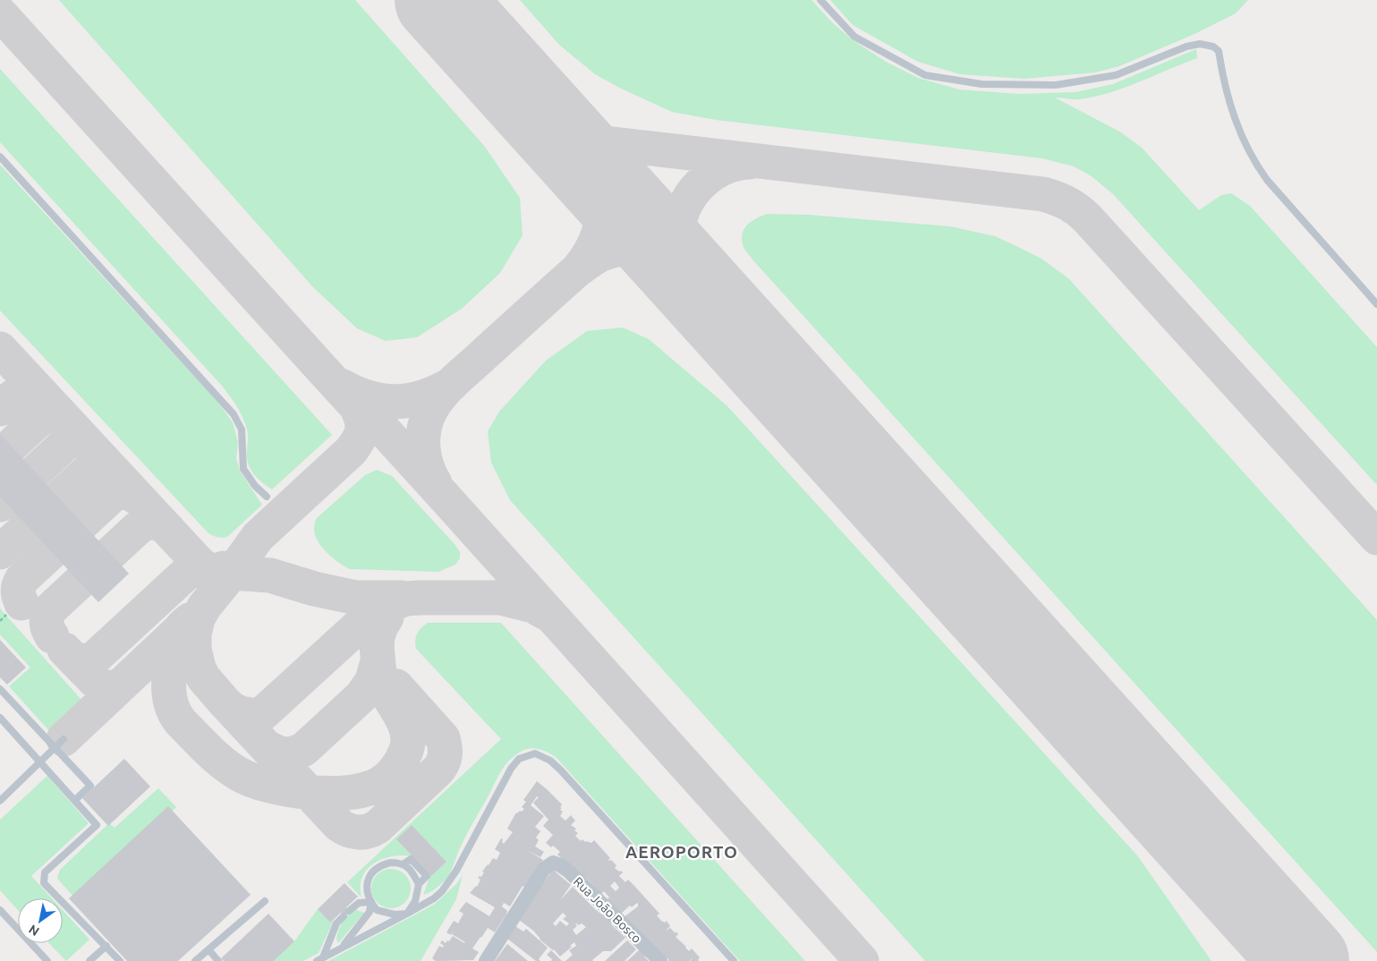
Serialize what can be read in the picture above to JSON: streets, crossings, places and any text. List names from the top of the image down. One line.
{"streets":{"street":["Rua João Bosco"]},"districts":["AEROPORTO"],"north":"bottom left"}
